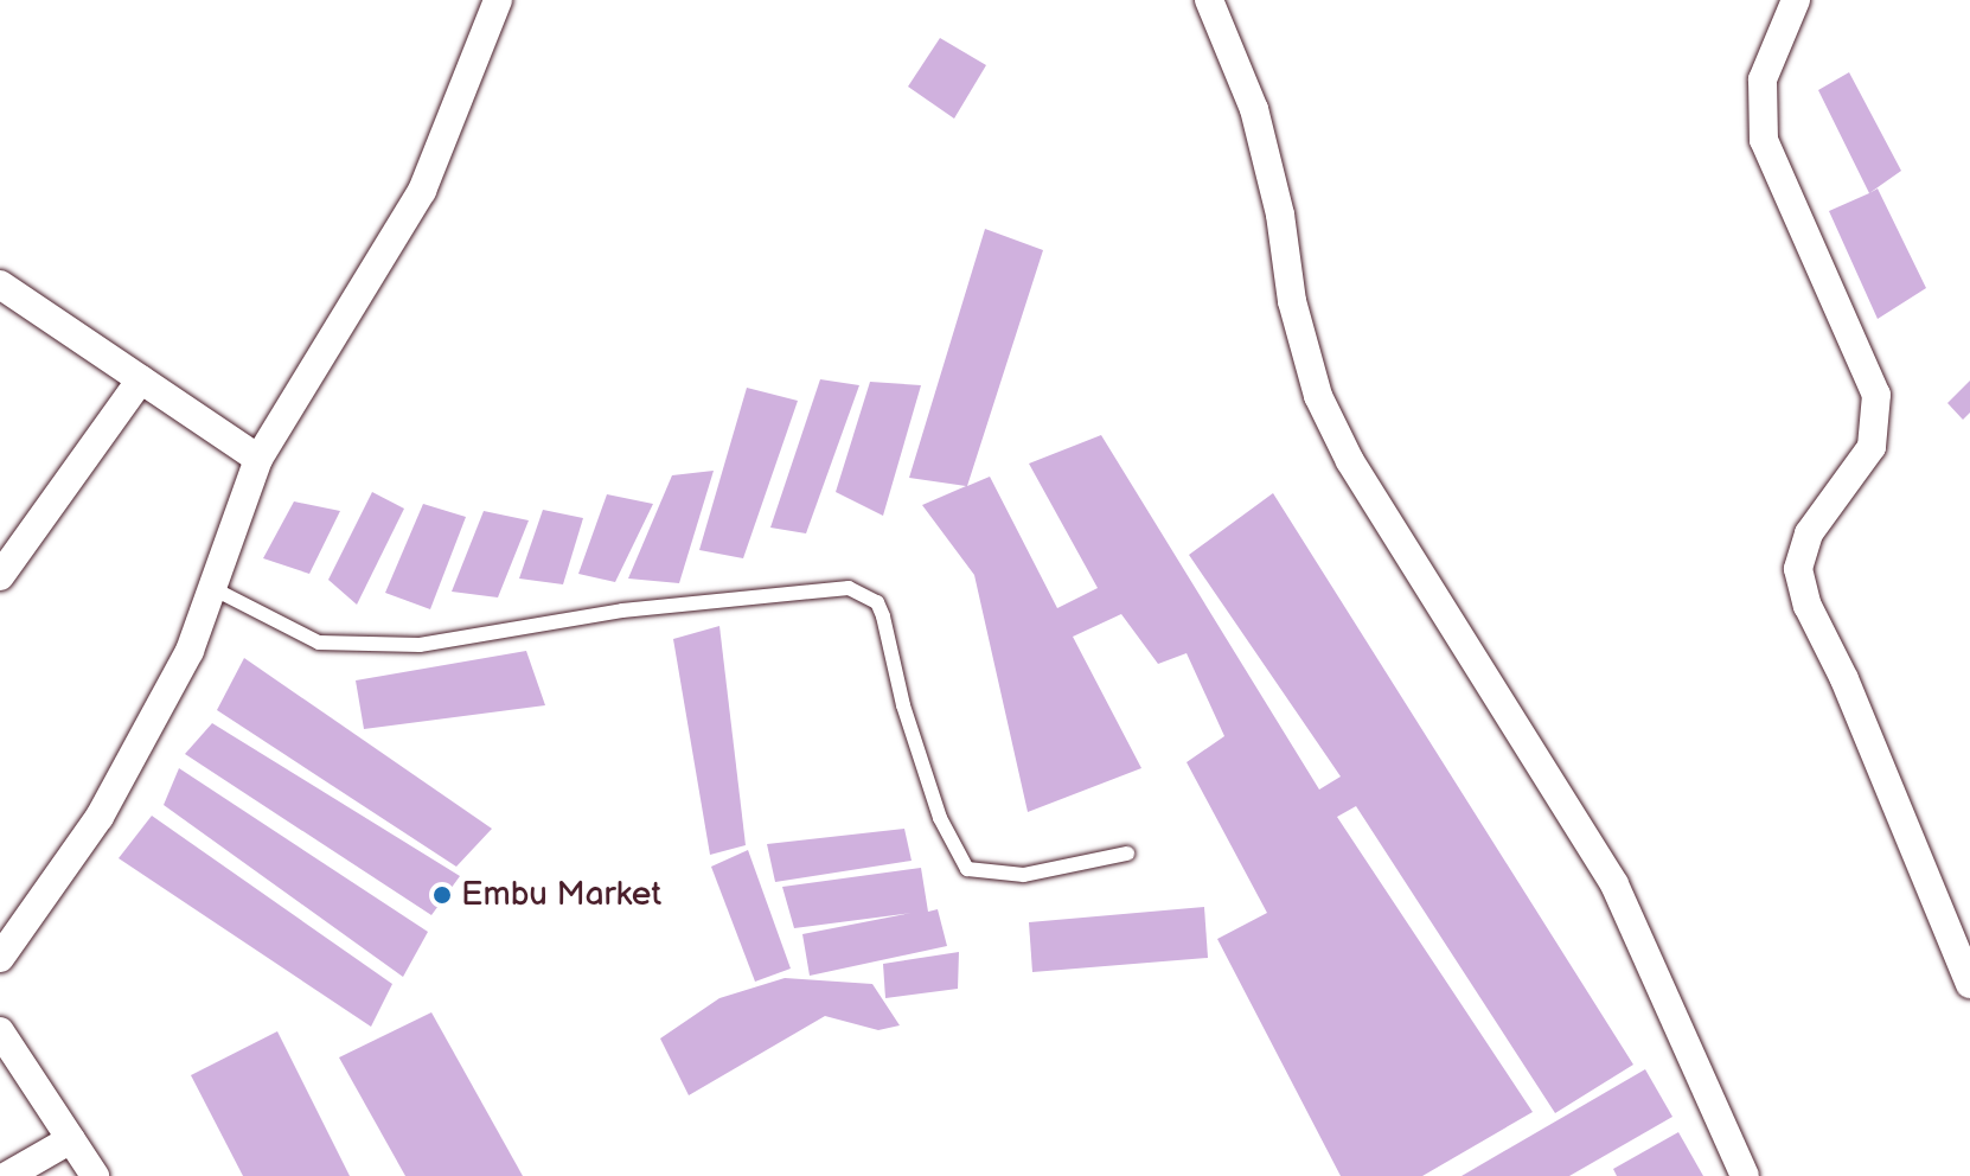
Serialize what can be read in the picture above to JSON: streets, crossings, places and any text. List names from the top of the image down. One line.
{"places":["Embu Market"]}
